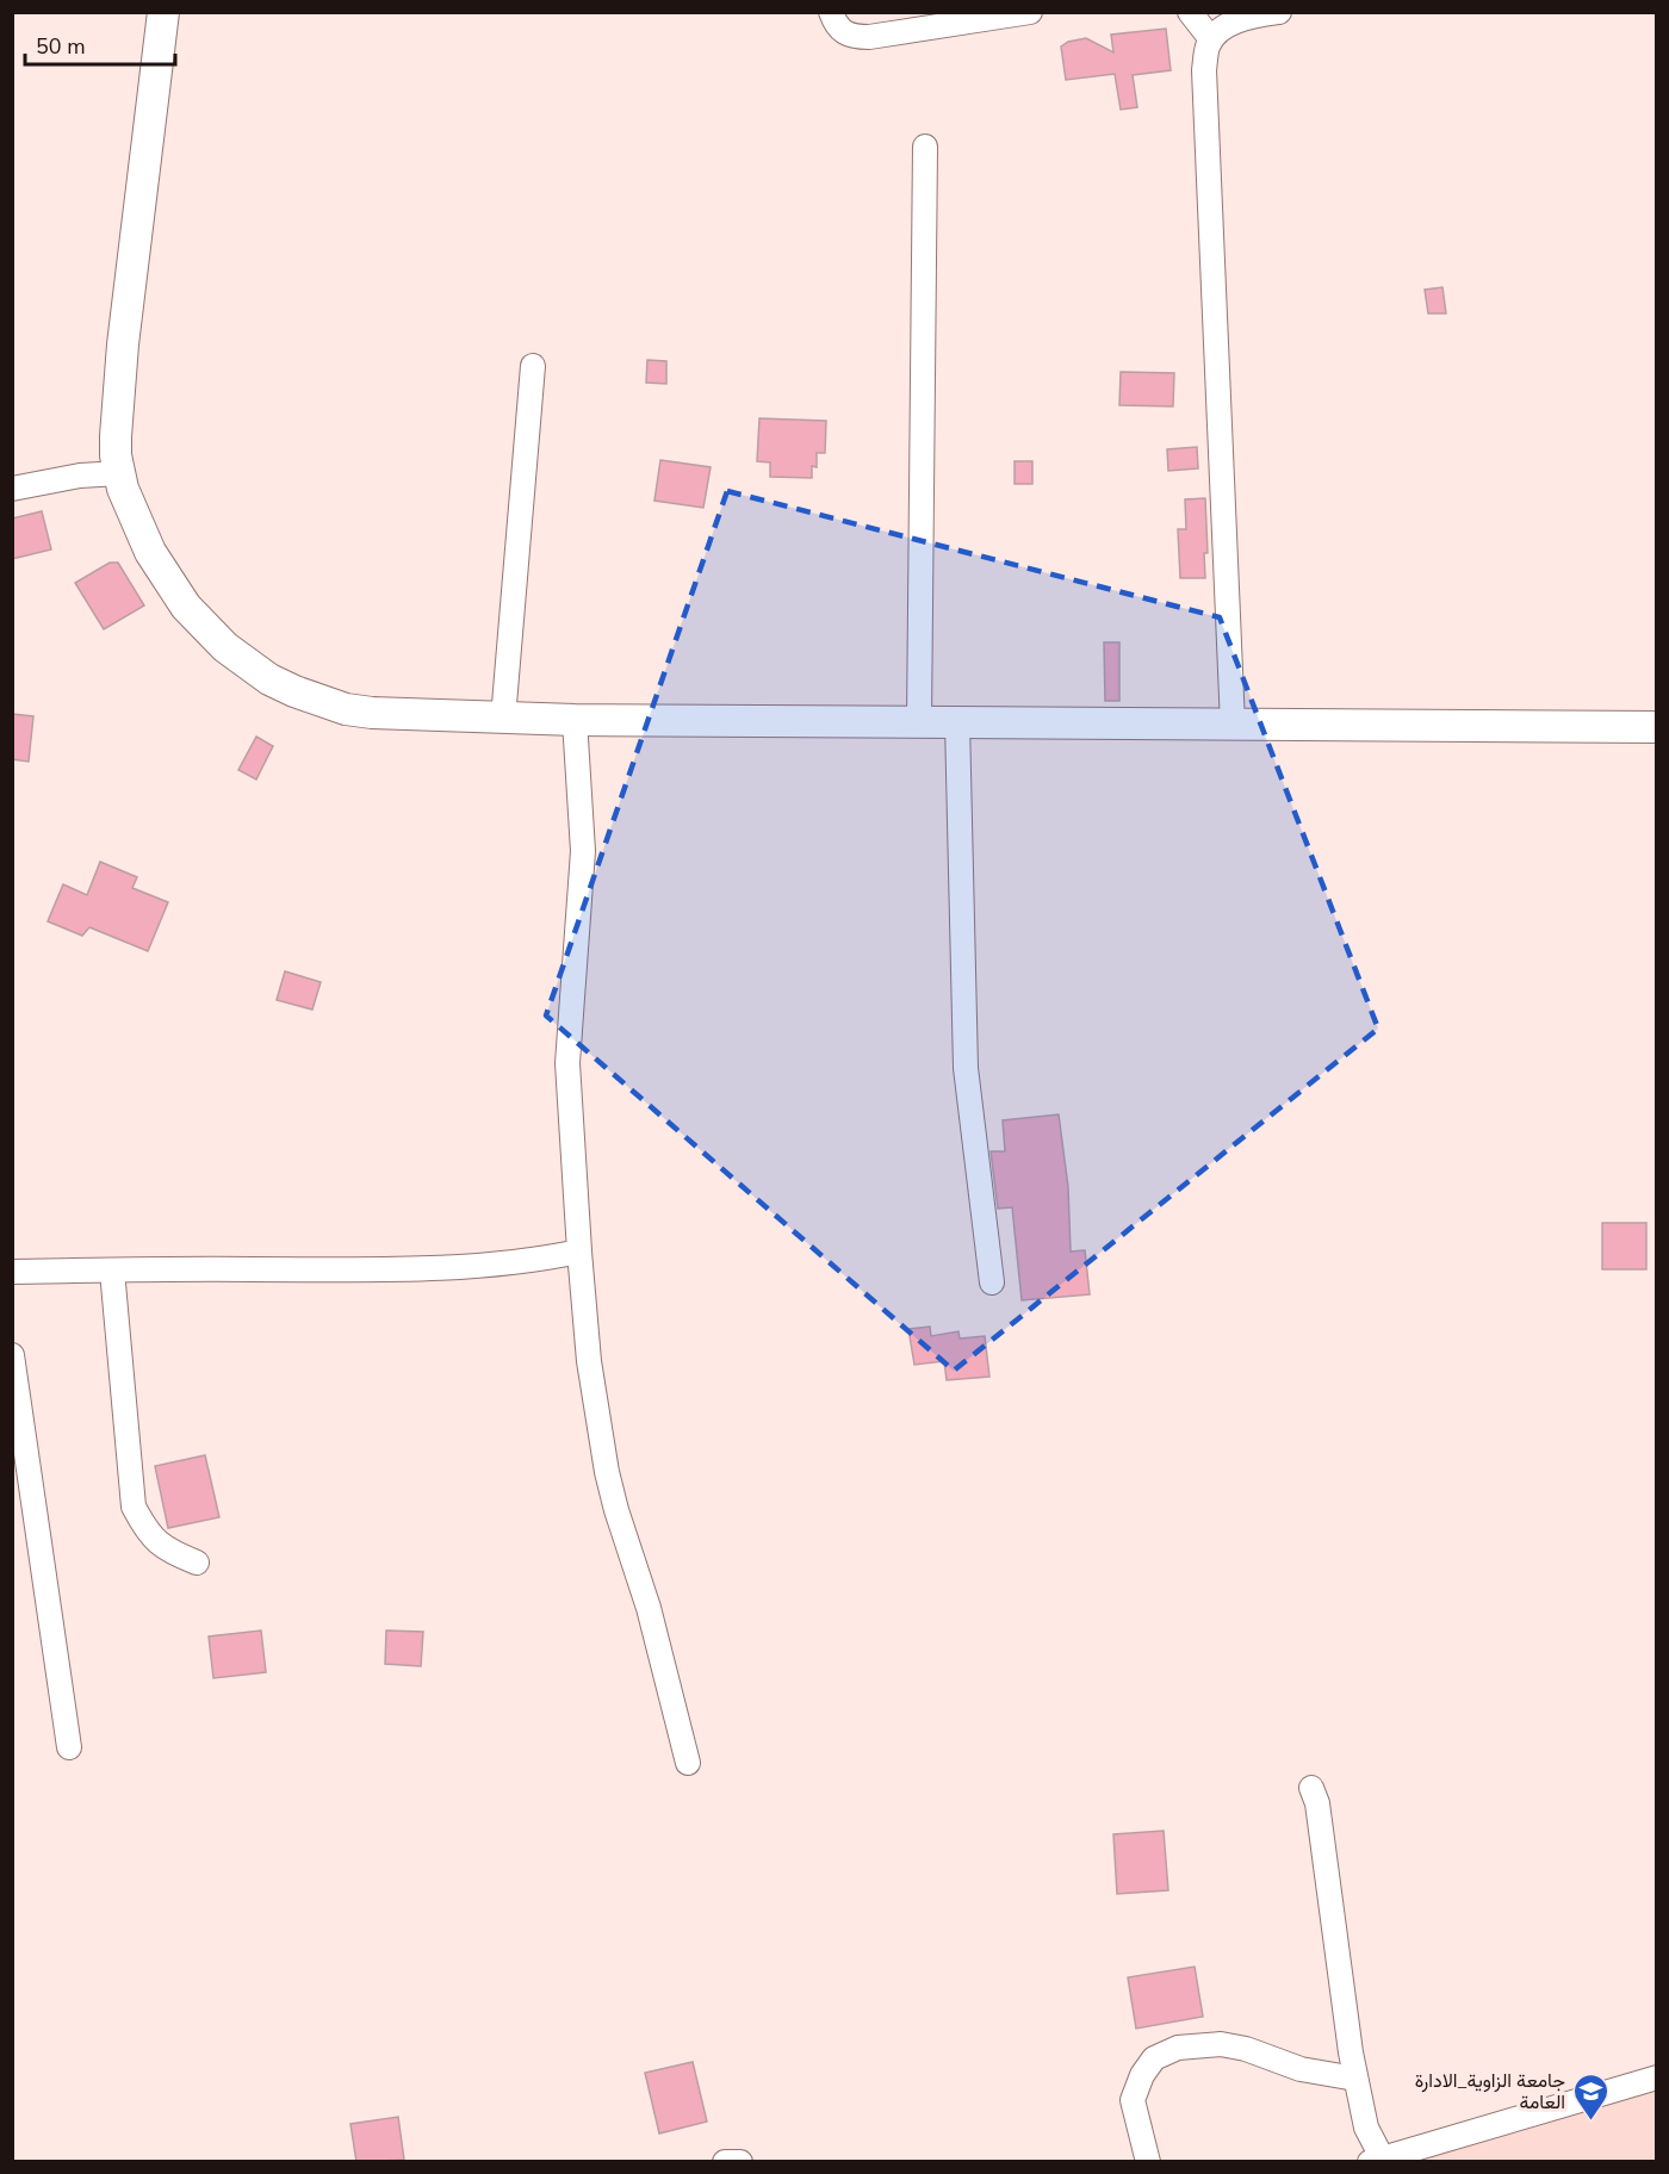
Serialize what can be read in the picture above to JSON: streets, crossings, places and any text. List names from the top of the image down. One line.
{"places":{"school or university":["جامعة الزاوية_الادارة العامة"]},"scale_bar":"50 m"}
